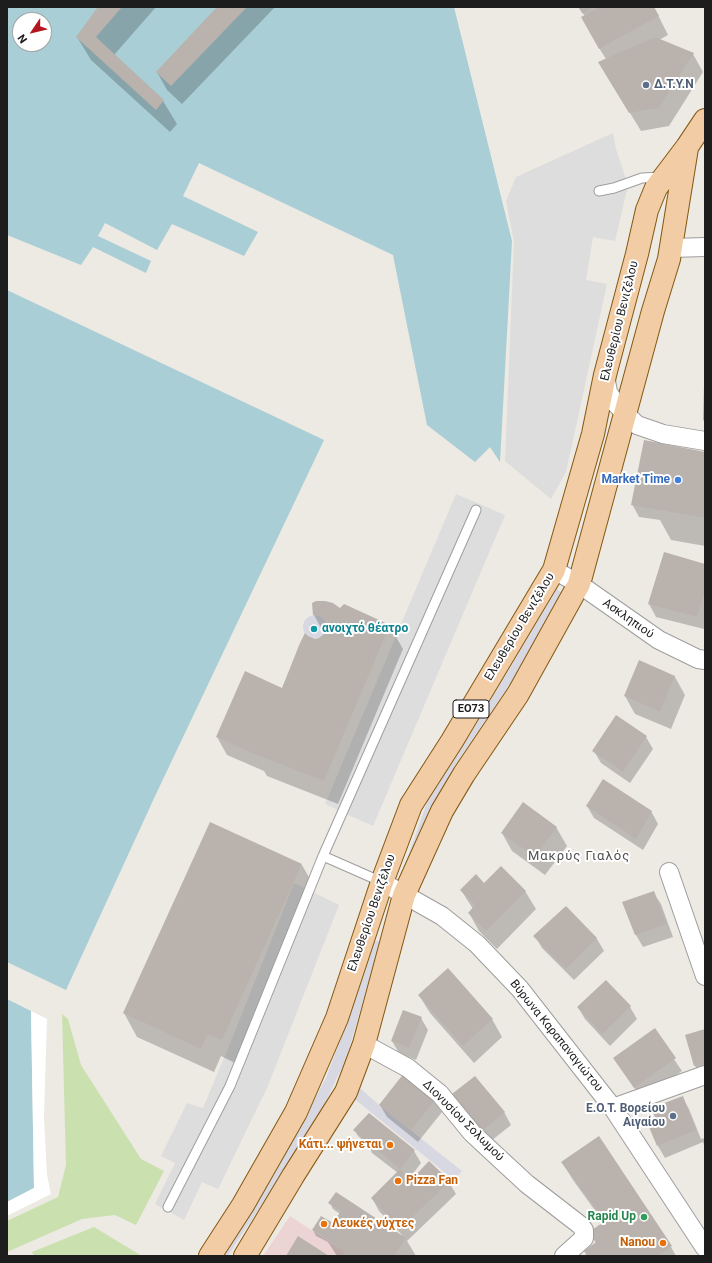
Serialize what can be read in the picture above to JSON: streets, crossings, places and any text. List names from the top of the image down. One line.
{"streets":{"main road":["Ελευθερίου Βενιζέλου","ΕΟ73"],"street":["Ασκληπιού","Βύρωνα Καραπαναγιώτου","Διονυσίου Σολωμού"]},"crossings":[["Ελευθερίου Βενιζέλου","Ασκληπιού"],["Ελευθερίου Βενιζέλου","Βύρωνα Καραπαναγιώτου"],["Ελευθερίου Βενιζέλου","Διονυσίου Σολωμού"]],"districts":["Μακρύς Γιαλός"],"places":["Δ.Τ.Υ.Ν","Market Time","ανοιχτό θέατρο","Ε.Ο.Τ. Βορείου Αιγαίου","Κάτι... ψήνεται","Pizza Fan","Rapid Up","Λευκές νύχτες","Nanou"],"north":"bottom left"}
